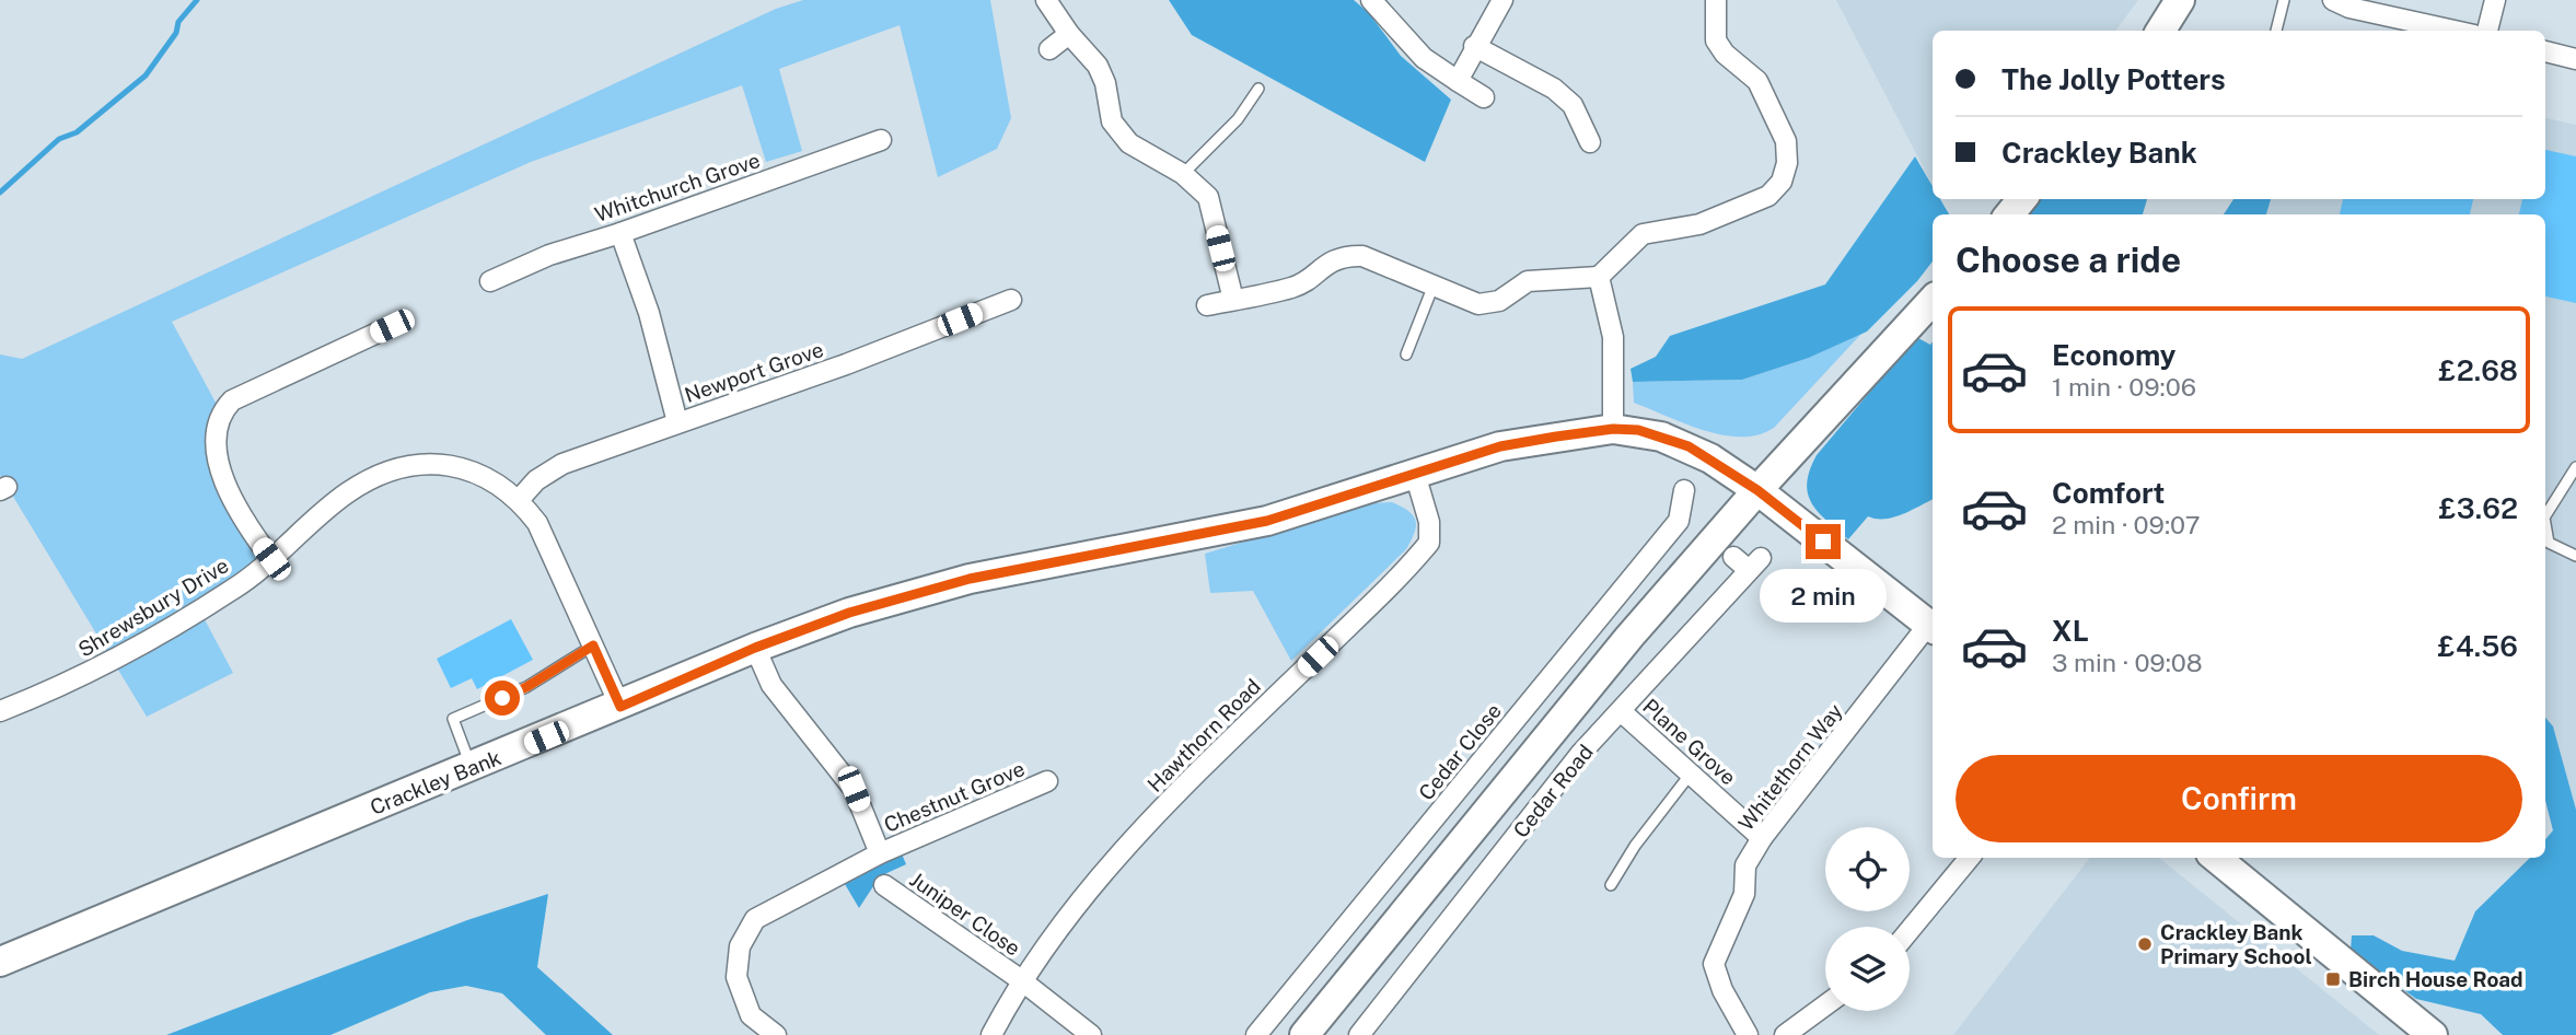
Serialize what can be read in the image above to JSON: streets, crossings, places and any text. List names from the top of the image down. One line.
{"streets":{"street":["Whitchurch Grove","Newport Grove","Shrewsbury Drive","Hawthorn Road","Plane Grove","Cedar Close","Whitethorn Way","Crackley Bank","Cedar Road","Chestnut Grove","Juniper Close"]},"crossings":[["Newport Grove","Shrewsbury Drive"],["Shrewsbury Drive","Crackley Bank"],["Hawthorn Road","Crackley Bank"],["Hawthorn Road","Juniper Close"],["Plane Grove","Whitethorn Way"],["Plane Grove","Cedar Road"],["Whitethorn Way","Crackley Bank"],["Crackley Bank","Cedar Road"],["Crackley Bank","Chestnut Grove"]],"places":{"other":["Crackley Bank Primary School"],"transit":["Birch House Road"]},"page":{"banner":["The Jolly Potters","Crackley Bank"],"heading":"Choose a ride","list":[{"name":"Economy","note":"1 min · 09:06","value":"£2.68"},{"name":"Comfort","note":"2 min · 09:07","value":"£3.62"},{"name":"XL","note":"3 min · 09:08","value":"£4.56"}],"bubble":"2 min","buttons":"Confirm"}}
